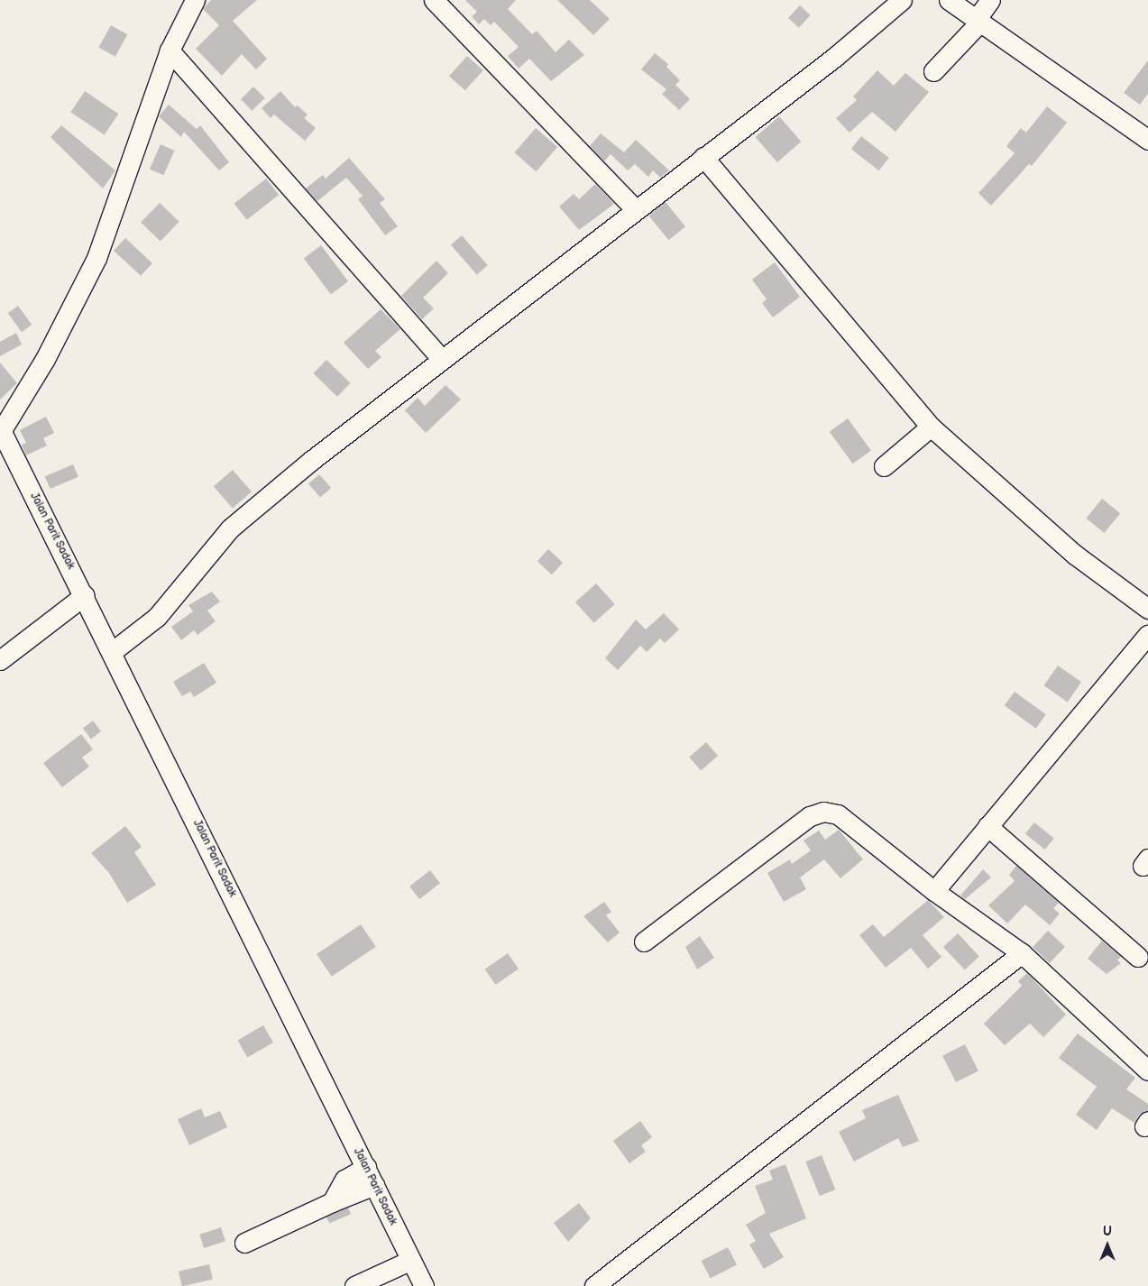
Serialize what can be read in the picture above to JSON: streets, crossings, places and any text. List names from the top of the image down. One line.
{"streets":{"street":["Jalan Parit Sadak"]},"north":"top"}
